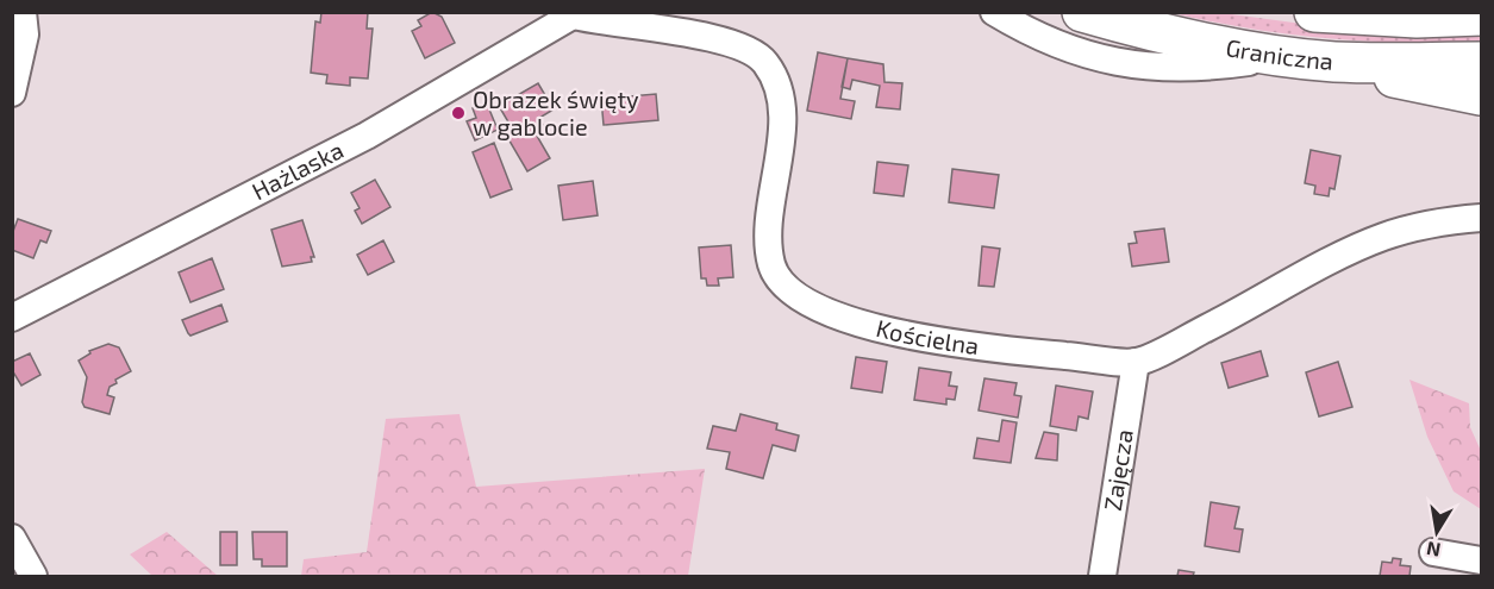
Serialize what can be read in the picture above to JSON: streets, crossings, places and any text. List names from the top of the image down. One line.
{"streets":{"highway":["Graniczna"],"street":["Hażlaska","Kościelna","Zajęcza"]},"crossings":[["Hażlaska","Kościelna"],["Kościelna","Zajęcza"]],"places":["Obrazek święty w gablocie"],"north":"bottom"}
